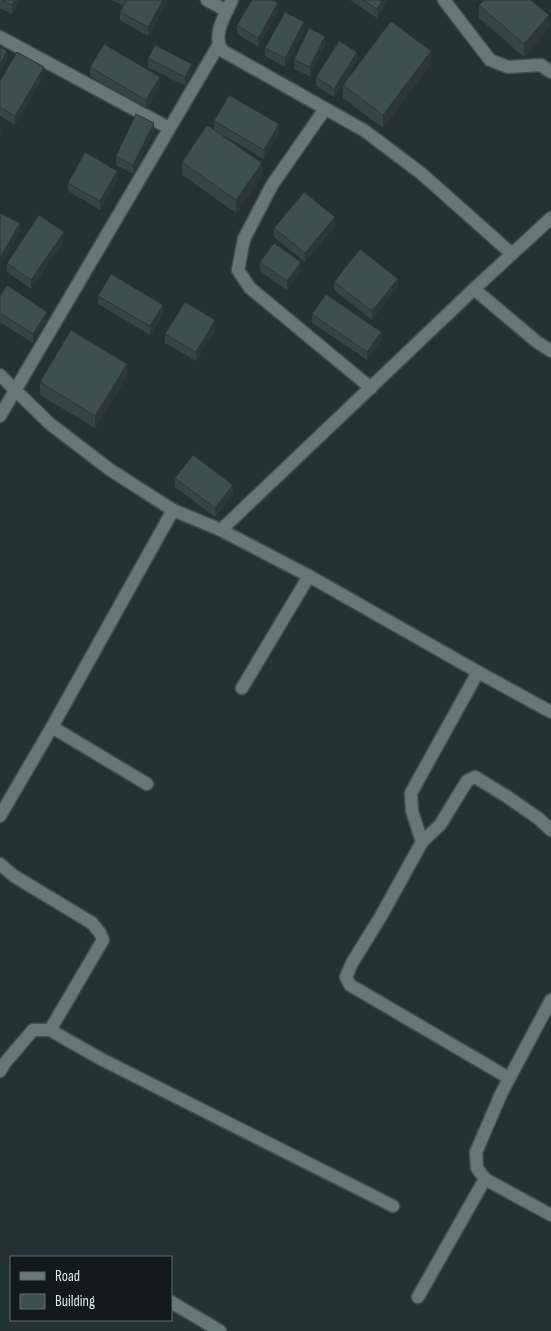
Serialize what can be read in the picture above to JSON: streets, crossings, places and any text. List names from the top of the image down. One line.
{"legend":["Road","Building"]}
